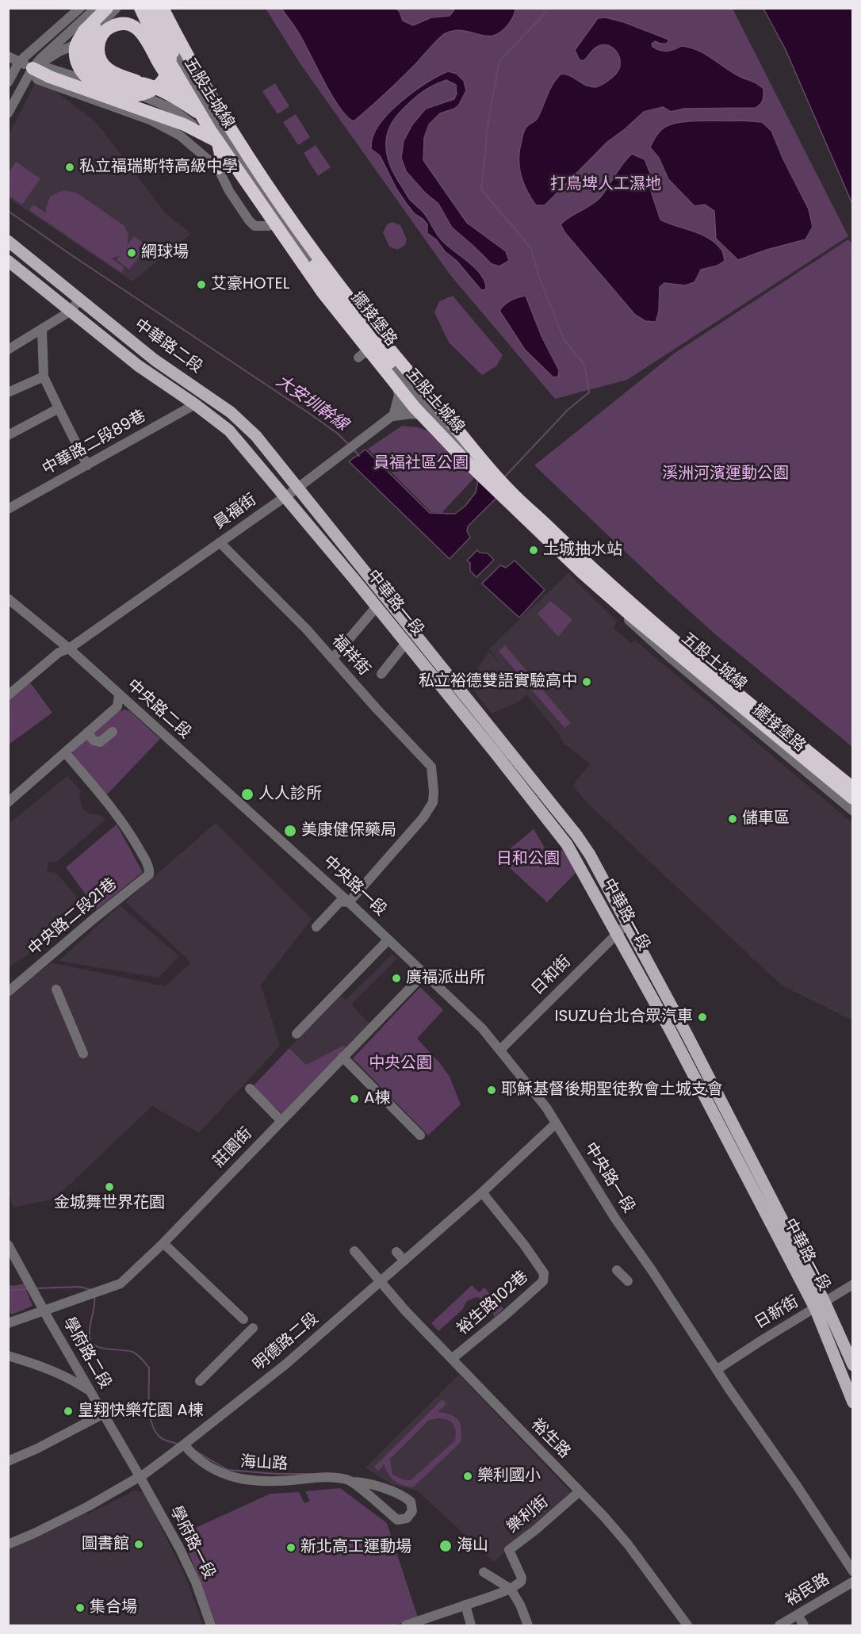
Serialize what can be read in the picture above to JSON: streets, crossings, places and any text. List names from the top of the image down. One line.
{"streets":{"highway":["五股土城線"],"main road":["中華路二段","中華路一段"],"street":["擺接堡路","中華路二段89巷","員福街","福祥街","中央路二段","中央路一段","中央路二段21巷","日和街","莊園街","裕生路102巷","日新街","明德路二段","學府路二段","裕生路","海山路","樂利街","學府路一段","裕民路"]},"crossings":[["五股土城線","擺接堡路"],["擺接堡路","員福街"],["中華路二段","中華路二段89巷"],["中華路二段","員福街"],["中華路二段","中華路一段"],["員福街","中華路一段"],["員福街","福祥街"],["員福街","中央路二段"],["中華路一段","日和街"],["中華路一段","日新街"],["福祥街","中央路一段"],["中央路二段","中央路一段"],["中央路一段","日和街"],["中央路一段","莊園街"],["中央路一段","日新街"],["中央路一段","明德路二段"],["莊園街","學府路二段"],["裕生路102巷","明德路二段"],["裕生路102巷","裕生路"],["明德路二段","學府路二段"],["明德路二段","裕生路"],["明德路二段","海山路"],["明德路二段","學府路一段"],["學府路二段","學府路一段"],["裕生路","樂利街"]],"water":["大安圳幹線"],"parks":["打鳥埤人工濕地","員福社區公園","溪洲河濱運動公園","日和公園","中央公園"],"places":["私立福瑞斯特高級中學","網球場","艾豪HOTEL","土城抽水站","私立裕德雙語實驗高中","人人診所","儲車區","美康健保藥局","廣福派出所","ISUZU台北合眾汽車","耶穌基督後期聖徒教會土城支會","A棟","金城舞世界花園","皇翔快樂花園 A棟","樂利國小","圖書館","海山","新北高工運動場","集合場"]}
